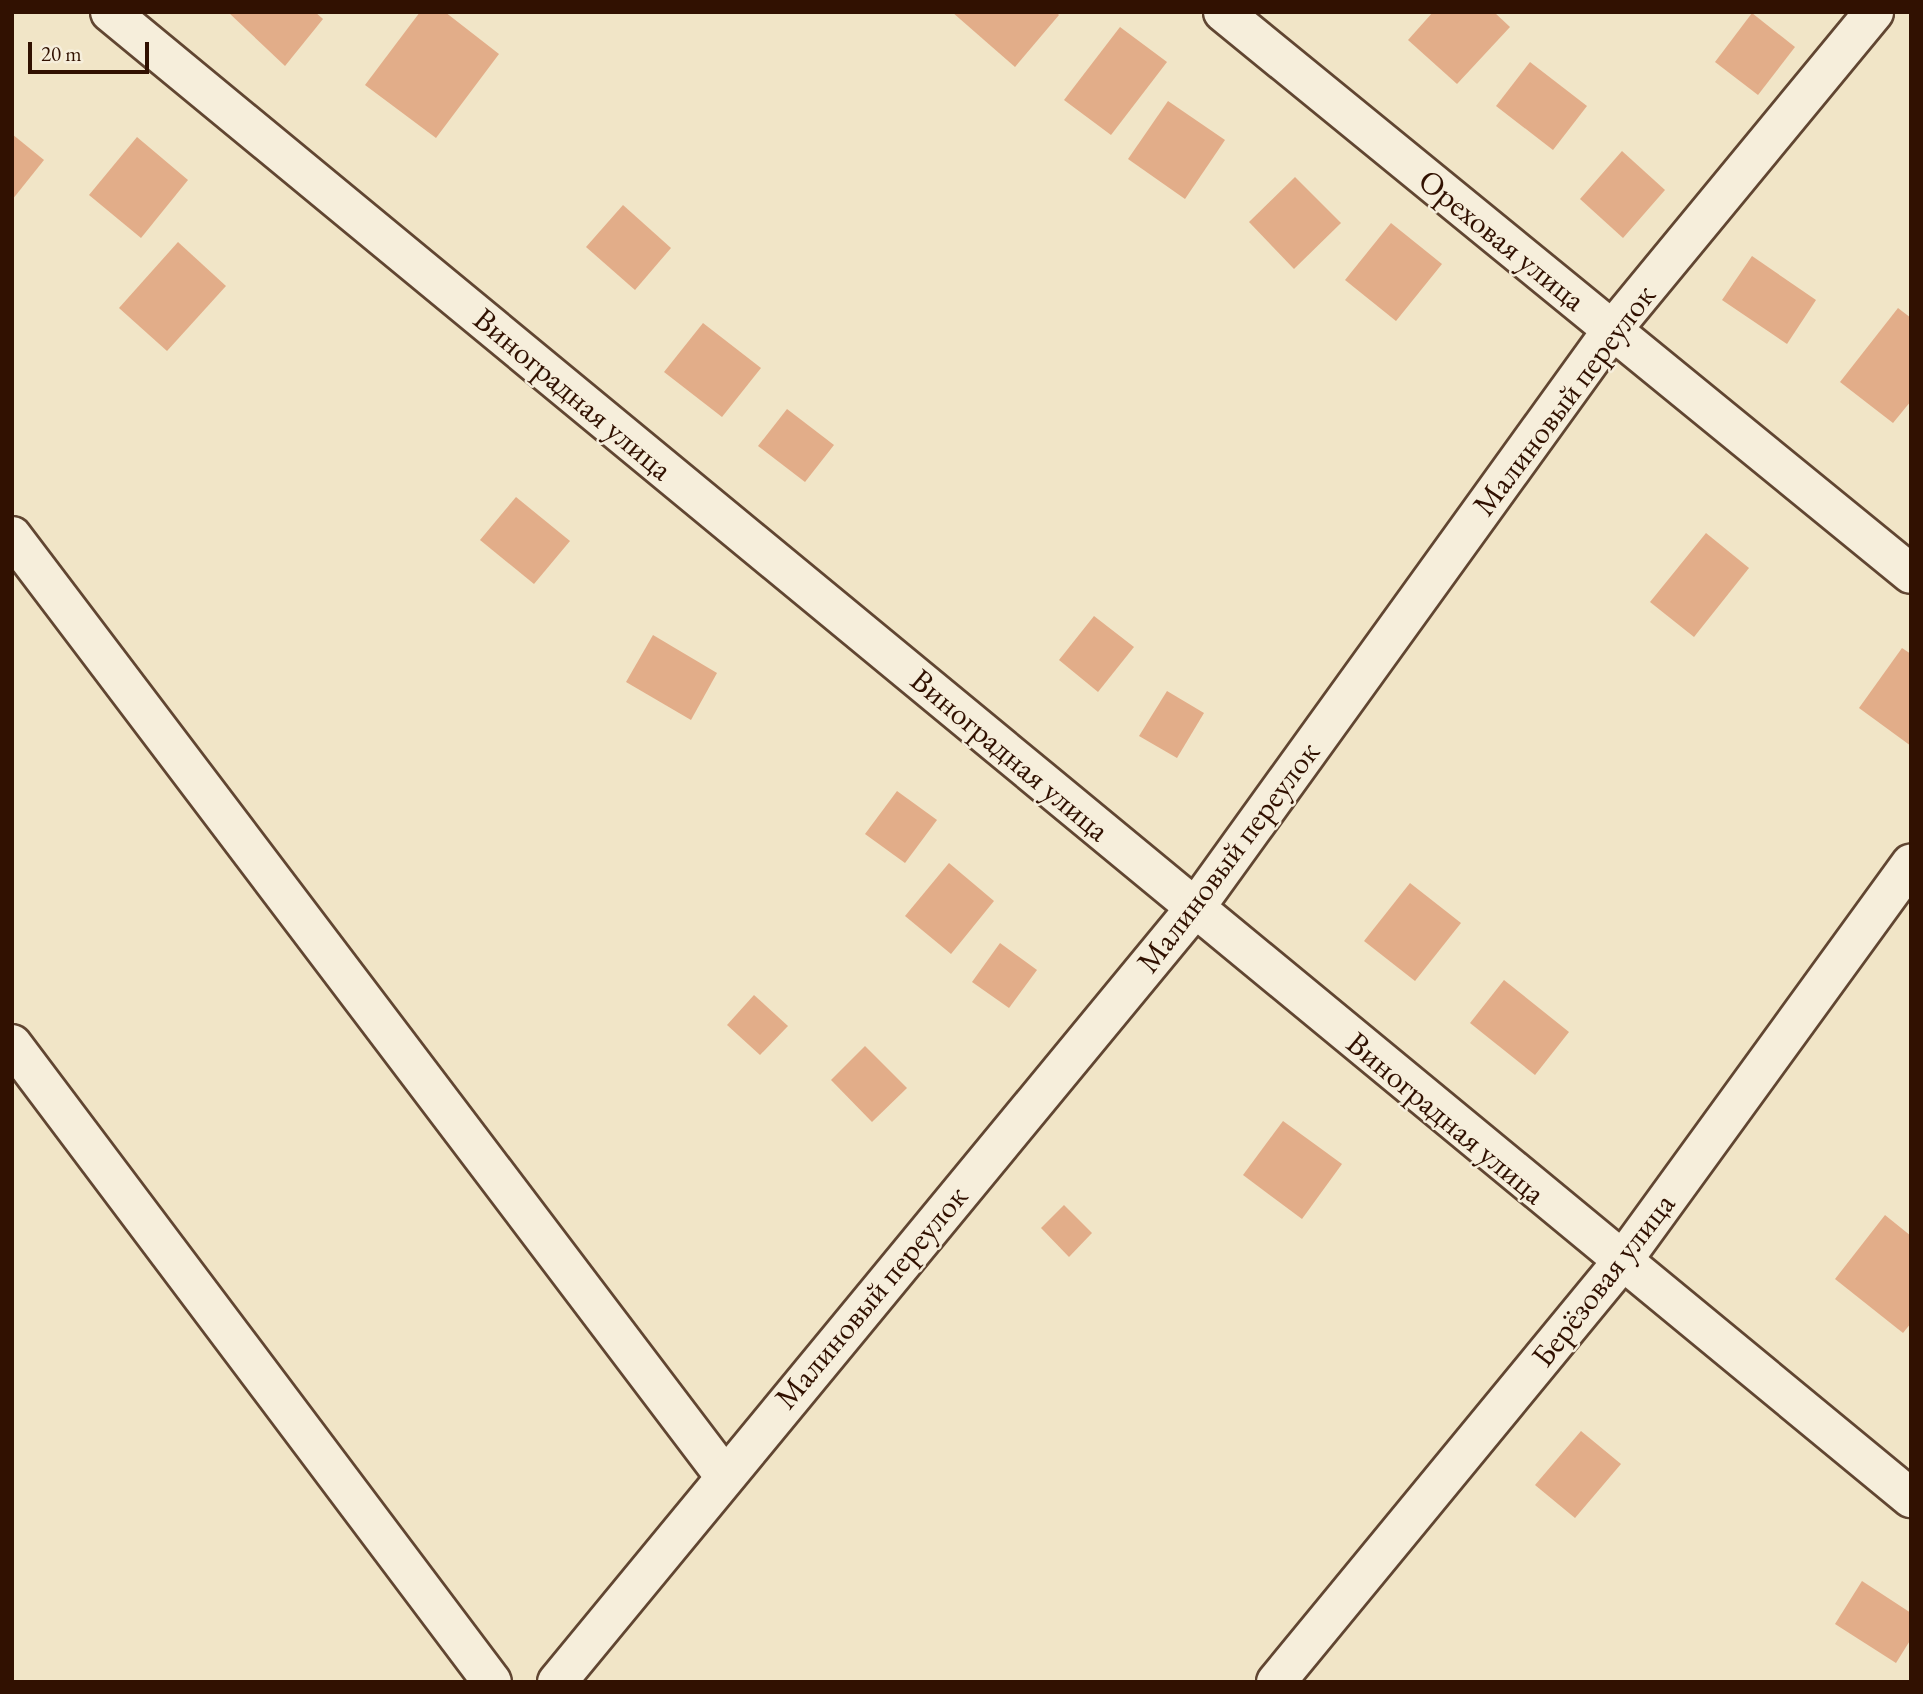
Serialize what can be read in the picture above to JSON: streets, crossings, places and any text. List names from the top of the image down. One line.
{"streets":{"street":["Ореховая улица","Виноградная улица","Малиновый переулок","Берёзовая улица"]},"crossings":[["Ореховая улица","Малиновый переулок"],["Виноградная улица","Малиновый переулок"],["Виноградная улица","Берёзовая улица"]],"scale_bar":"20 m"}
